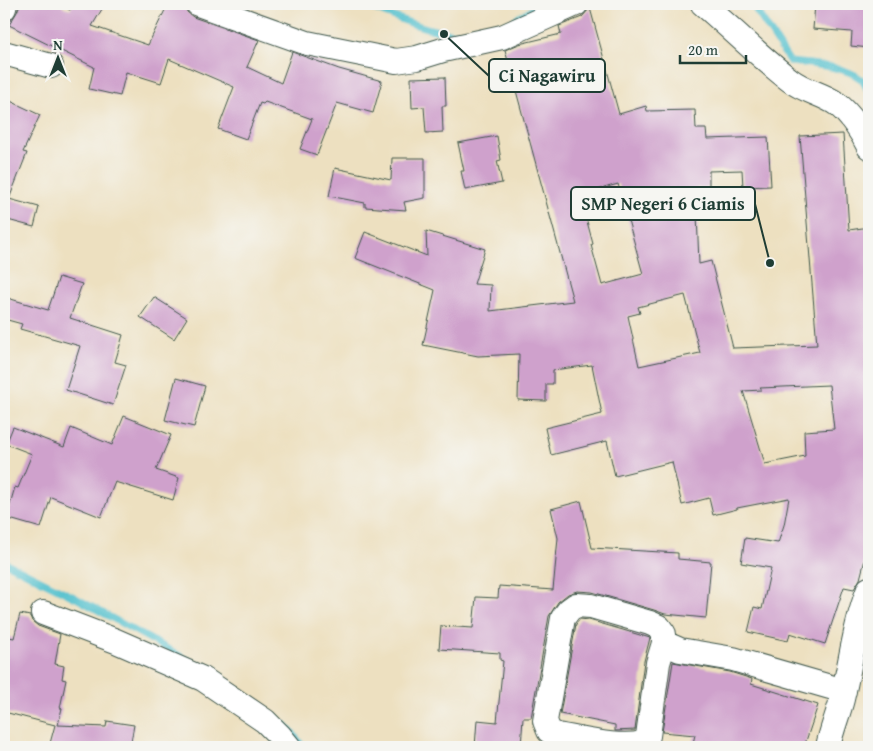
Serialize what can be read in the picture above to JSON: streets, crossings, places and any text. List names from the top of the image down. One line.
{"places":["Ci Nagawiru","SMP Negeri 6 Ciamis"],"scale_bar":"20 m","north":"top"}
